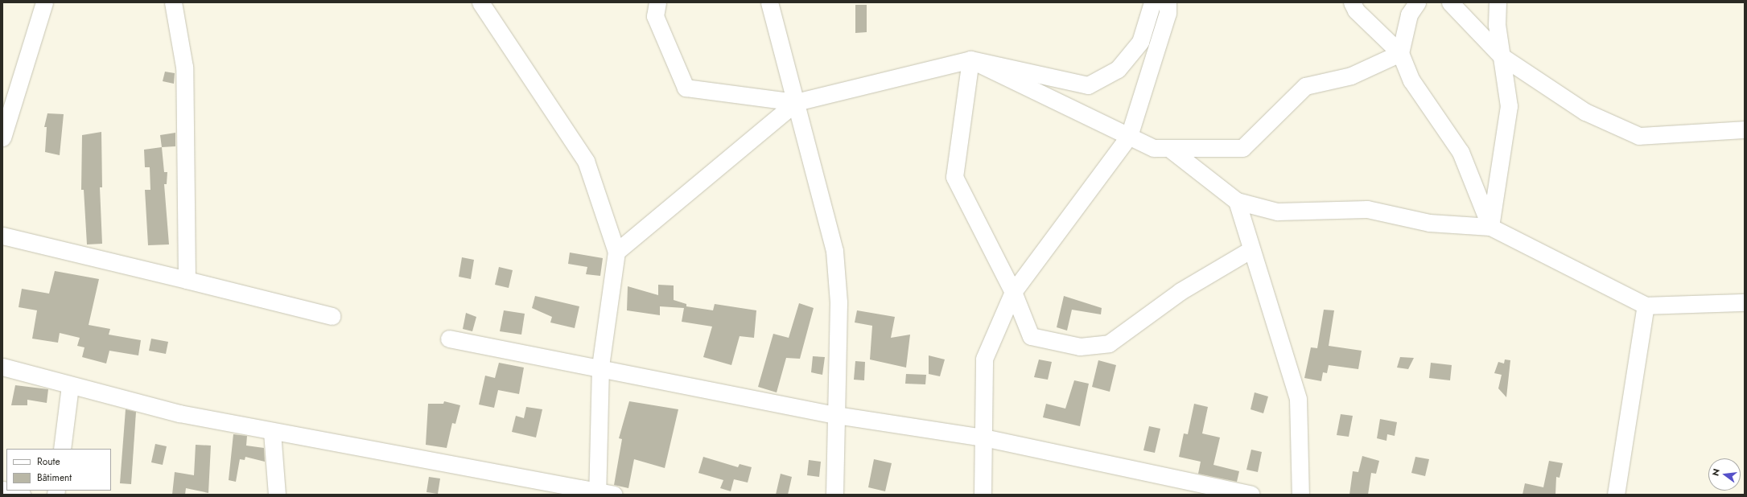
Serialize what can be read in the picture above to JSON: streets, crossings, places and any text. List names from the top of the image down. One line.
{"legend":["Route","Bâtiment"],"north":"left"}
